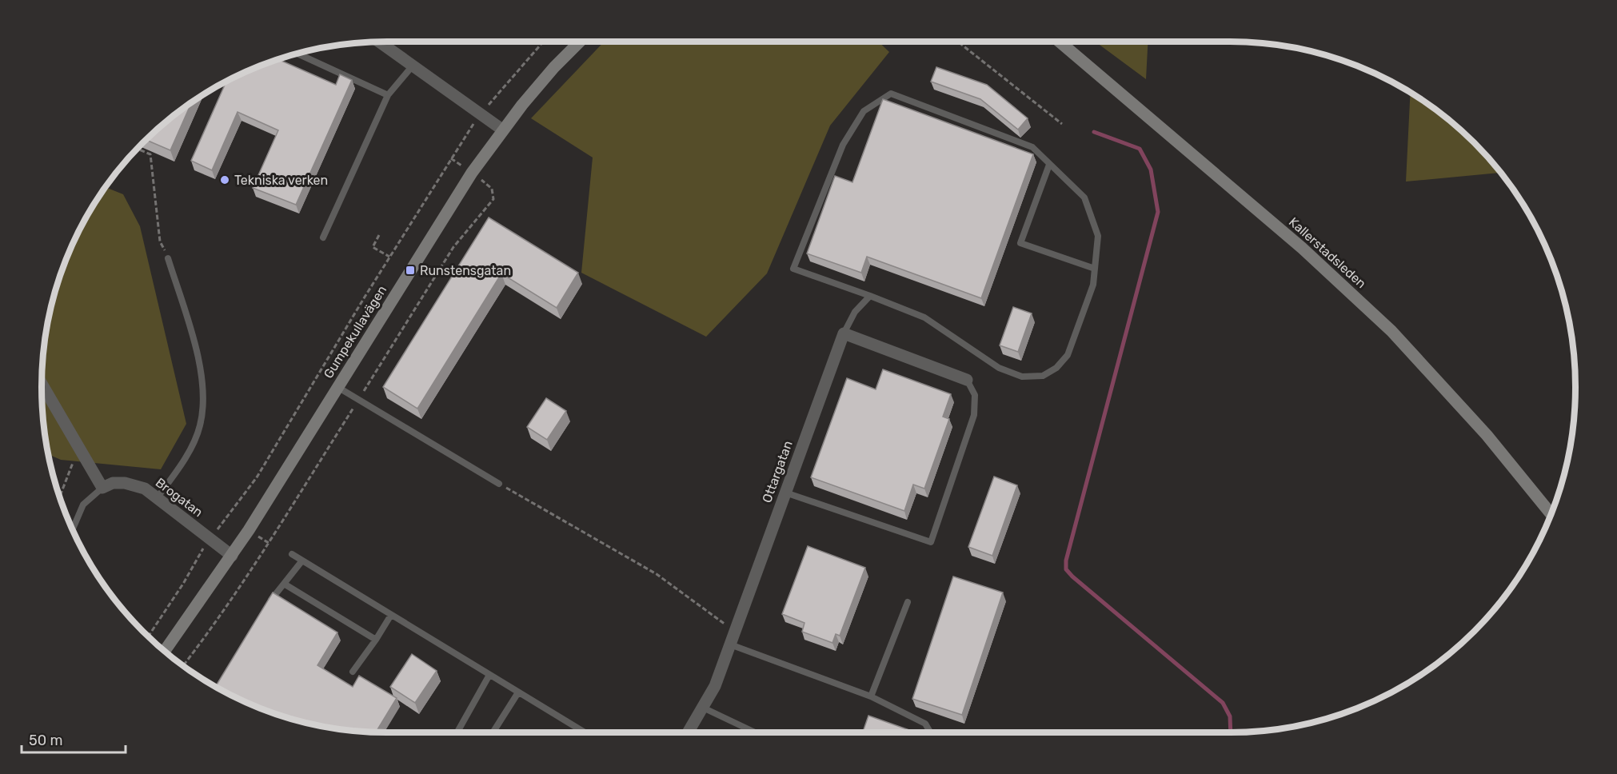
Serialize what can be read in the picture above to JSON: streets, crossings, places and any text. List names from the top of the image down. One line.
{"streets":{"street":["Kallerstadsleden","Gumpekullavägen","Ottargatan","Brogatan"]},"crossings":[["Gumpekullavägen","Brogatan"]],"places":{"other":["Tekniska verken"],"transit":["Runstensgatan"]},"scale_bar":"50 m"}
